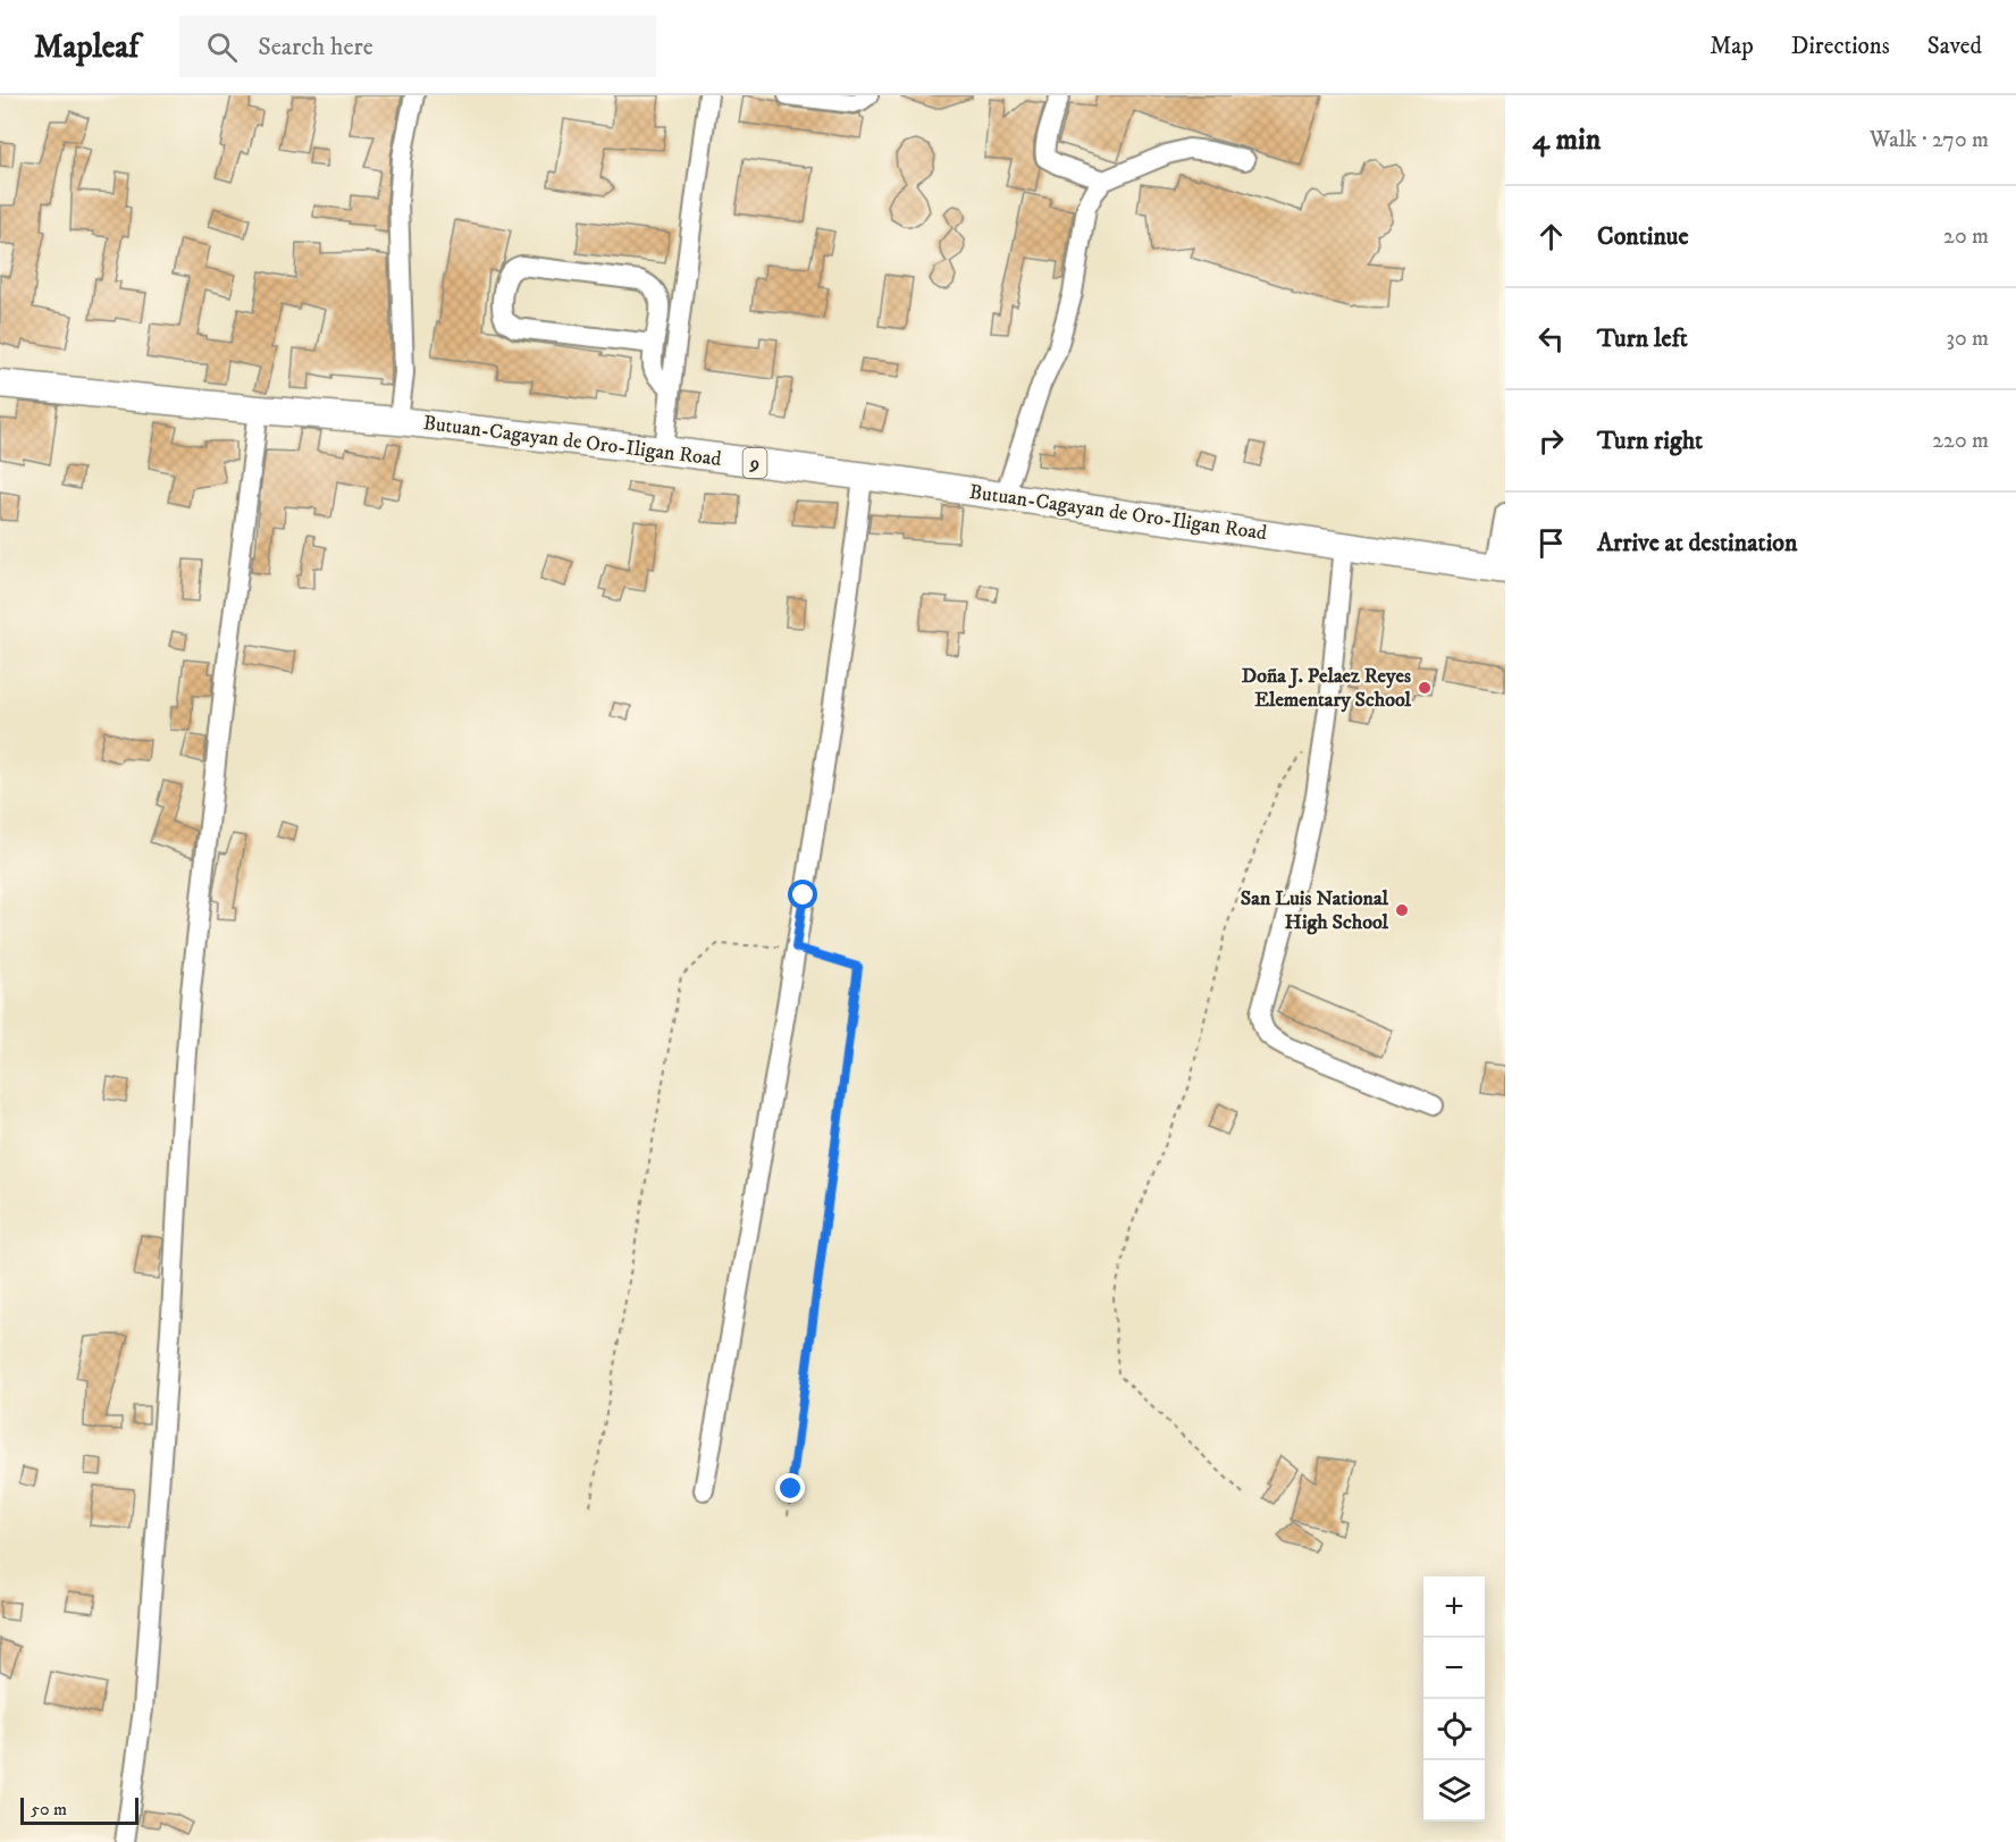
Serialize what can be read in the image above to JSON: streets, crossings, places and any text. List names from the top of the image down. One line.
{"streets":{"highway":["Butuan-Cagayan de Oro-Iligan Road","9"]},"places":["Doña J. Pelaez Reyes Elementary School","San Luis National High School"],"scale_bar":"50 m","page":{"header":"Mapleaf","search":"Search here","nav":["Map","Directions","Saved"],"heading":["4 min","Walk · 270 m"],"list":[["Continue","20 m"],["Turn left","30 m"],["Turn right","220 m"],"Arrive at destination"],"map_buttons":["+","−"],"scale":"50 m"}}
